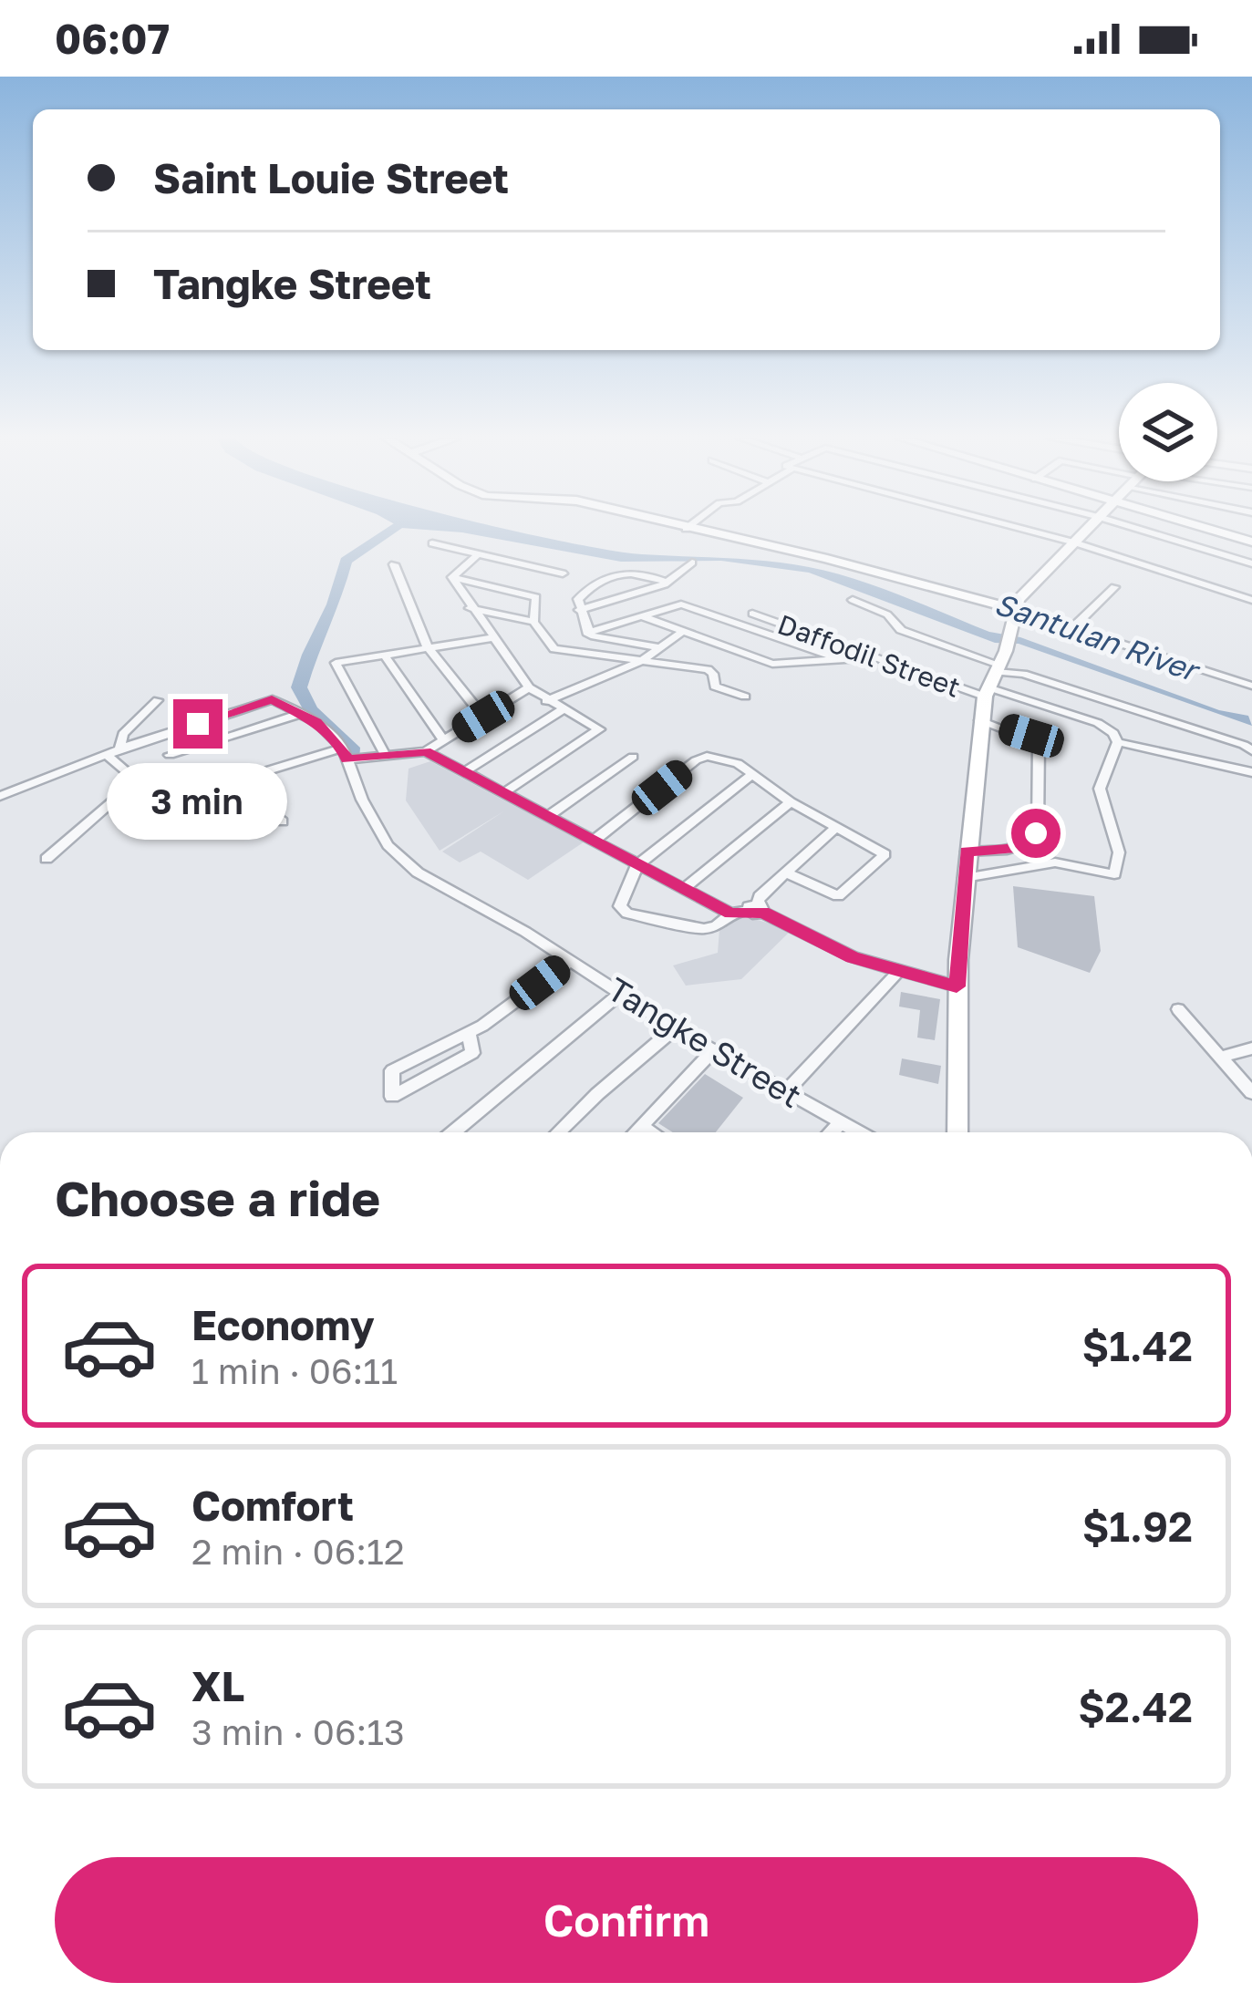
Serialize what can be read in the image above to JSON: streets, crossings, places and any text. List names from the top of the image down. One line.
{"streets":{"street":["Daffodil Street","Tangke Street"]},"water":["Santulan River"],"page":{"status":"06:07","banner":["Saint Louie Street","Tangke Street"],"bubble":"3 min","heading":"Choose a ride","list":[{"name":"Economy","note":"1 min · 06:11","value":"$1.42"},{"name":"Comfort","note":"2 min · 06:12","value":"$1.92"},{"name":"XL","note":"3 min · 06:13","value":"$2.42"}],"buttons":"Confirm"}}
